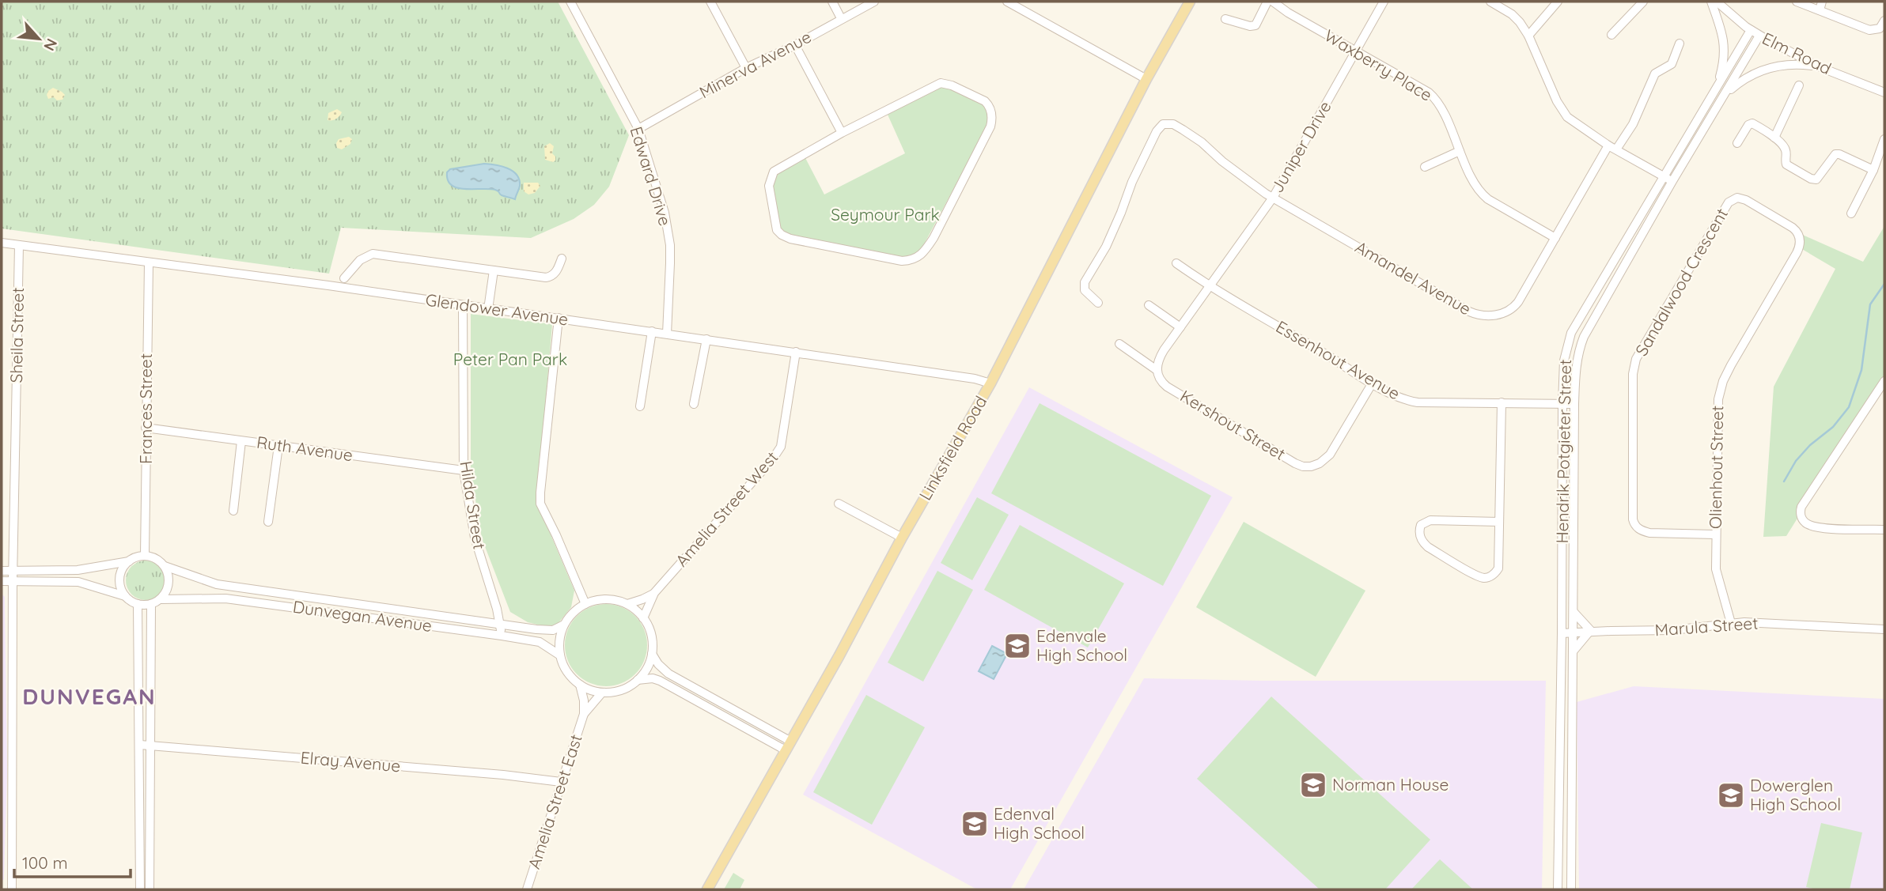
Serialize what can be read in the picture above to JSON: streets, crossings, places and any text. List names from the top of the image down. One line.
{"streets":{"main road":["Linksfield Road"],"street":["Elm Road","Minerva Avenue","Waxberry Place","Juniper Drive","Edward Drive","Amandel Avenue","Sandalwood Crescent","Glendower Avenue","Sheila Street","Essenhout Avenue","Frances Street","Kershout Street","Ruth Avenue","Hendrik Potgieter Street","Olienhout Street","Hilda Street","Amelia Street West","Dunvegan Avenue","Marula Street","Elray Avenue","Amelia Street East"]},"crossings":[["Elm Road","Hendrik Potgieter Street"],["Minerva Avenue","Edward Drive"],["Waxberry Place","Juniper Drive"],["Waxberry Place","Amandel Avenue"],["Juniper Drive","Amandel Avenue"],["Juniper Drive","Essenhout Avenue"],["Edward Drive","Glendower Avenue"],["Sandalwood Crescent","Olienhout Street"],["Glendower Avenue","Sheila Street"],["Glendower Avenue","Frances Street"],["Glendower Avenue","Linksfield Road"],["Glendower Avenue","Hilda Street"],["Glendower Avenue","Amelia Street West"],["Essenhout Avenue","Kershout Street"],["Essenhout Avenue","Hendrik Potgieter Street"],["Frances Street","Ruth Avenue"],["Frances Street","Dunvegan Avenue"],["Ruth Avenue","Hilda Street"],["Hendrik Potgieter Street","Marula Street"],["Olienhout Street","Marula Street"],["Hilda Street","Dunvegan Avenue"],["Amelia Street West","Dunvegan Avenue"],["Amelia Street West","Amelia Street East"],["Dunvegan Avenue","Amelia Street East"],["Elray Avenue","Amelia Street East"]],"districts":["DUNVEGAN"],"parks":["Seymour Park","Peter Pan Park"],"places":{"school or university":["Edenvale High School","Norman House","Dowerglen High School","Edenval High School"]},"scale_bar":"100 m","north":"bottom right"}
